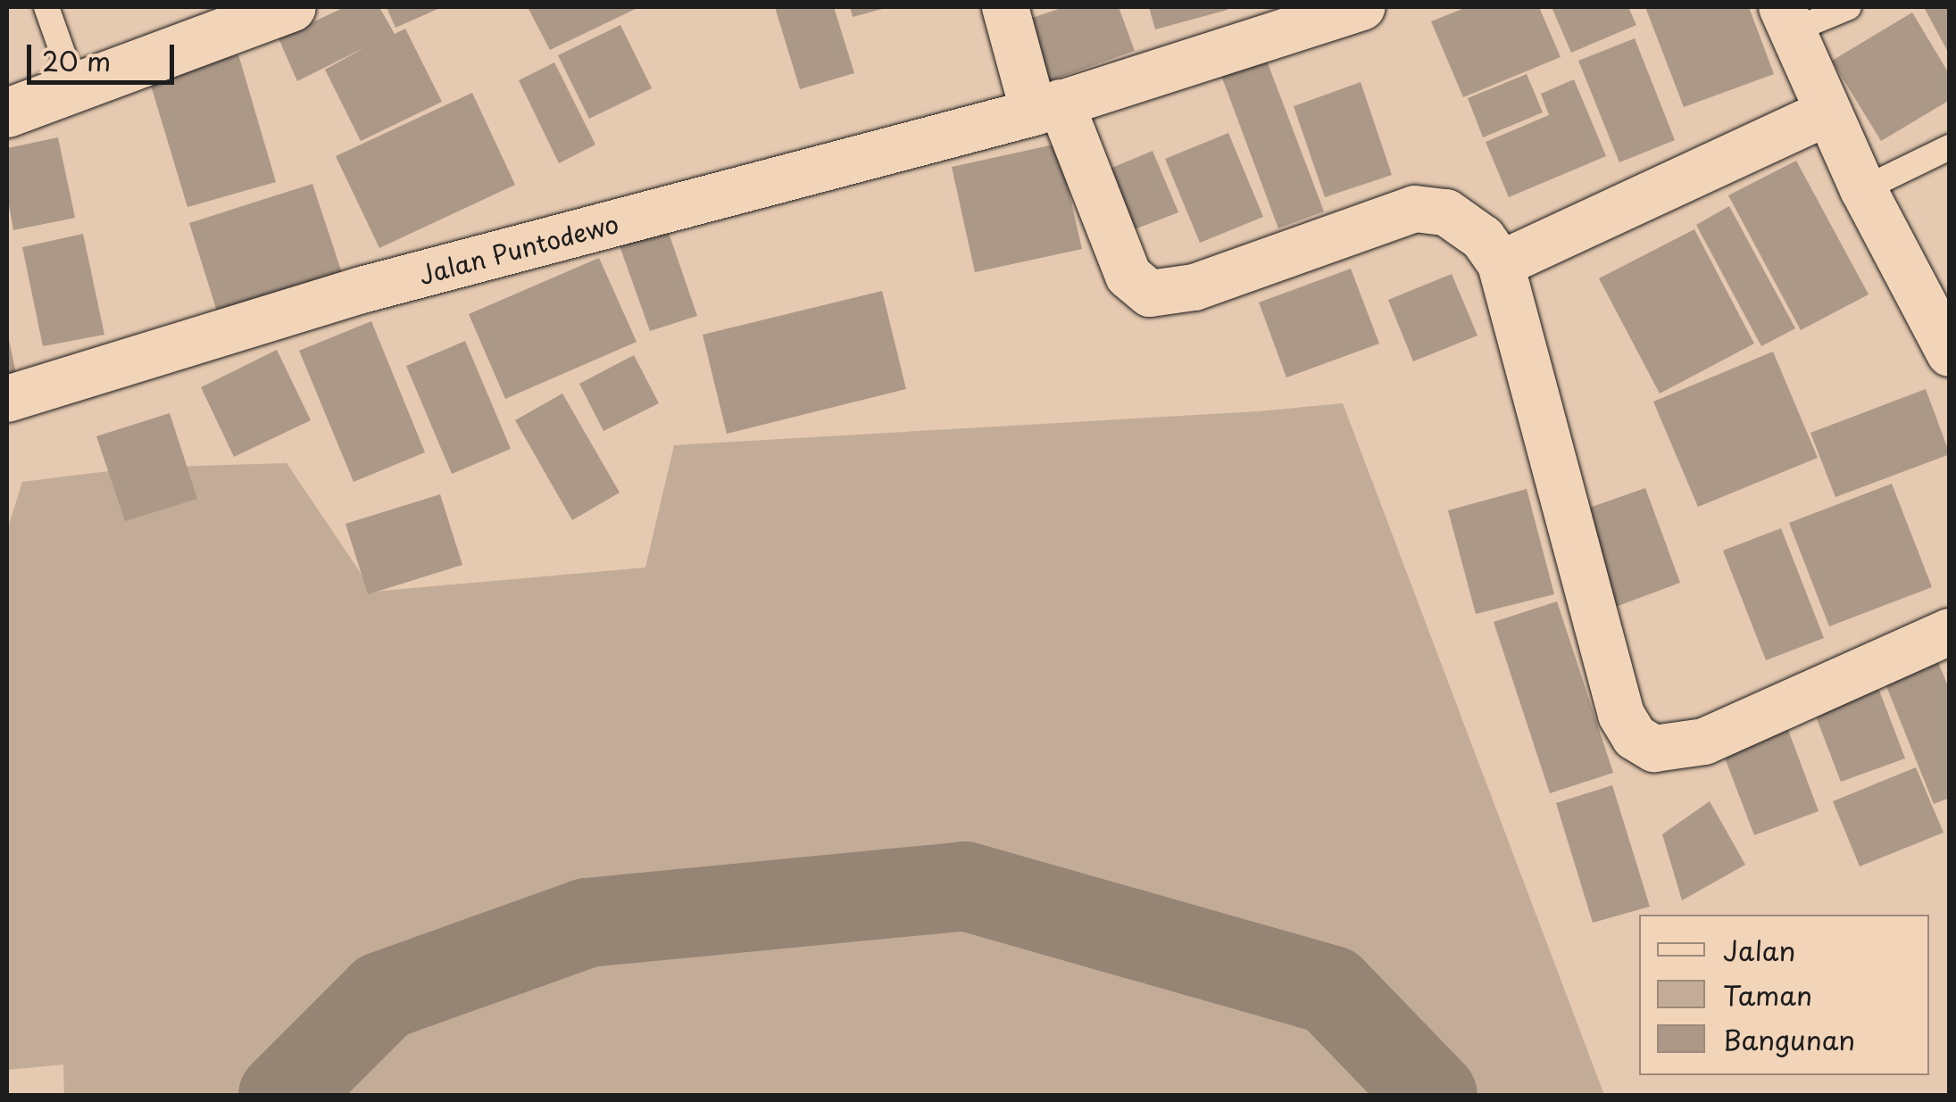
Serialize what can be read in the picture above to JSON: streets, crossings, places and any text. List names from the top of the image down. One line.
{"streets":{"street":["Jalan Puntodewo"]},"legend":["Jalan","Taman","Bangunan"],"scale_bar":"20 m"}
